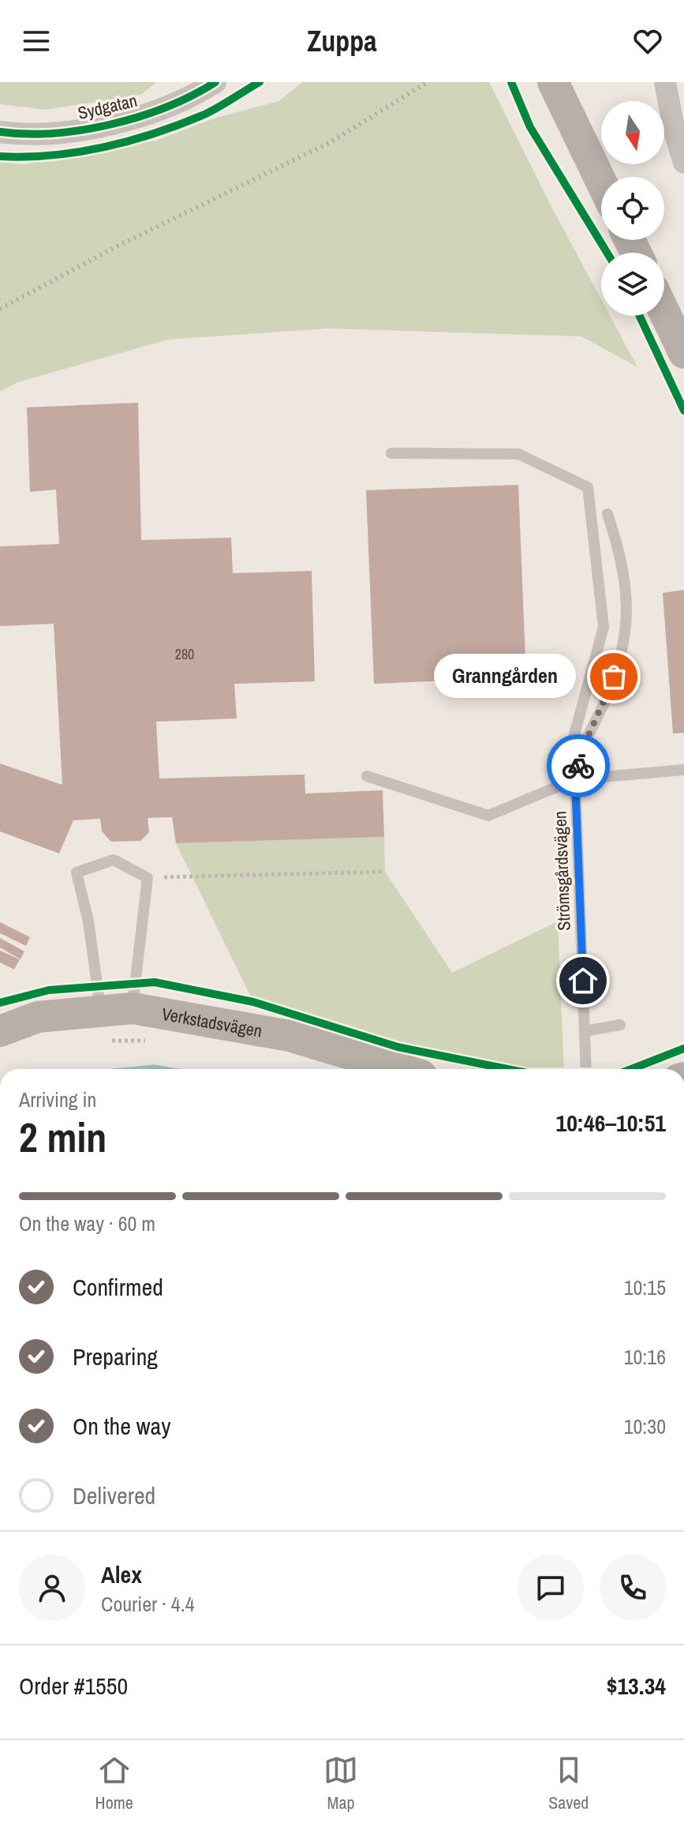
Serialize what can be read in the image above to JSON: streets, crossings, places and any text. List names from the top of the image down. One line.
{"streets":{"main road":["Verkstadsvägen"],"street":["Sydgatan"],"lane":["Strömsgårdsvägen"]},"places":["Granngården"],"house_numbers":["280"],"north":"bottom","page":{"header":"Zuppa","bubble":"Granngården","heading":["2 min","Arriving in","10:46–10:51"],"panel":["Alex","Courier · 4.4","Order #1550","$13.34"],"bar":"On the way · 60 m","list":[["Confirmed","10:15"],["Preparing","10:16"],["On the way","10:30"],"Delivered"],"tabs":["Home","Map","Saved"]}}
